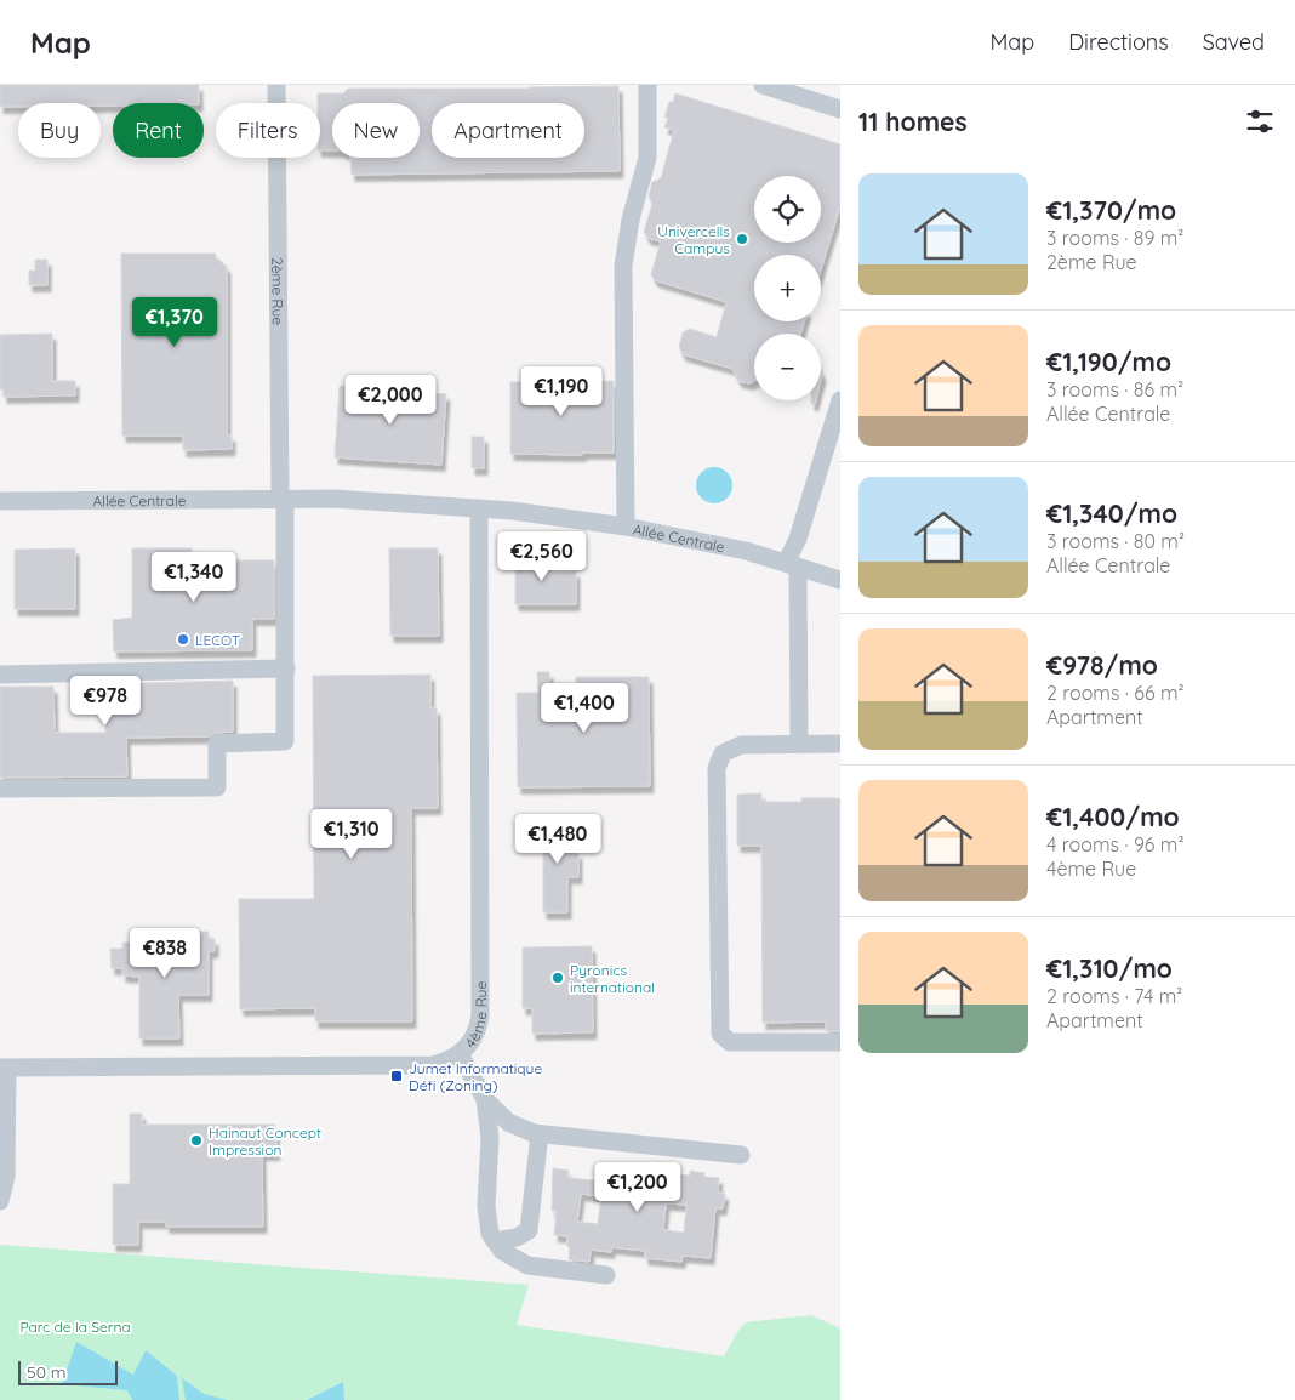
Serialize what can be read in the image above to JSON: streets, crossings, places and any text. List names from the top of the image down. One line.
{"streets":{"street":["2ème Rue","Allée Centrale","4ème Rue"]},"crossings":[["2ème Rue","Allée Centrale"],["Allée Centrale","4ème Rue"]],"parks":["Parc de la Serna"],"places":{"other":["Univercells Campus","LECOT","Pyronics international","Hainaut Concept Impression"],"transit":["Jumet Informatique Défi (Zoning)"]},"scale_bar":"50 m","page":{"header":"Map","nav":["Map","Directions","Saved"],"heading":"11 homes","chip":["Buy","Rent","Filters","New","Apartment"],"list":[{"name":"€1,370/mo","note":"3 rooms · 89 m² · 2ème Rue"},{"name":"€1,190/mo","note":"3 rooms · 86 m² · Allée Centrale"},{"name":"€1,340/mo","note":"3 rooms · 80 m² · Allée Centrale"},{"name":"€978/mo","note":"2 rooms · 66 m² · Apartment"},{"name":"€1,400/mo","note":"4 rooms · 96 m² · 4ème Rue"},{"name":"€1,310/mo","note":"2 rooms · 74 m² · Apartment"}],"map_buttons":["+","−"],"price":["€1,370","€1,190","€2,000","€2,560","€1,340","€978","€1,400","€1,310","€1,480","€838","€1,200"],"scale":"50 m"}}
